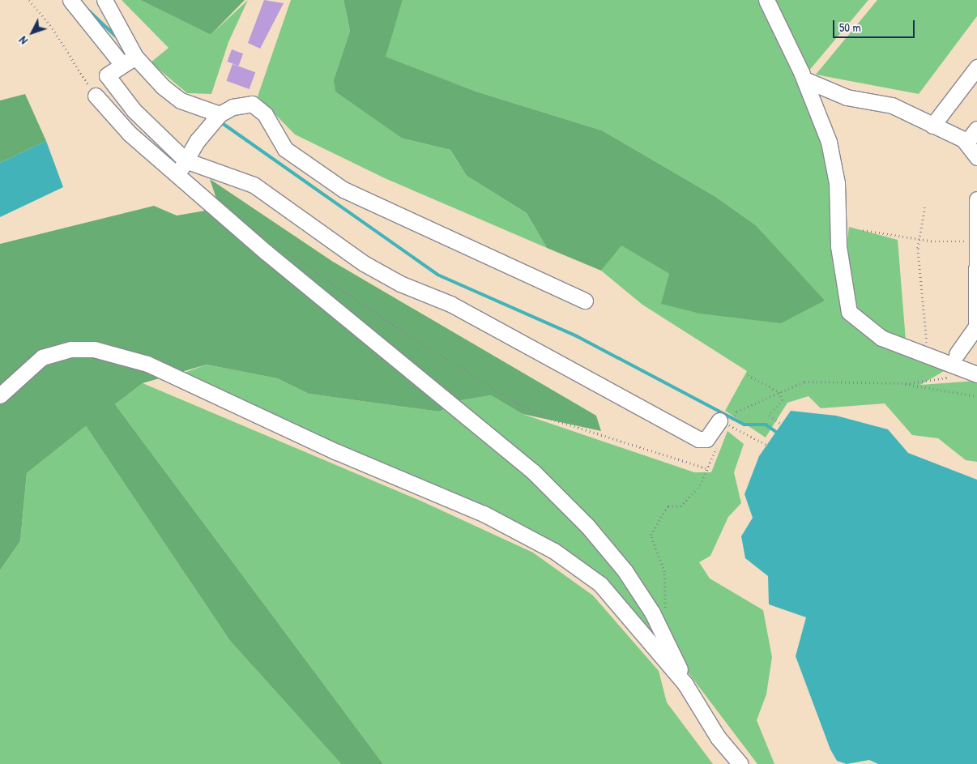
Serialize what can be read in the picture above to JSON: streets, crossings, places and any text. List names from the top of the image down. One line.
{"scale_bar":"50 m","north":"bottom left"}
